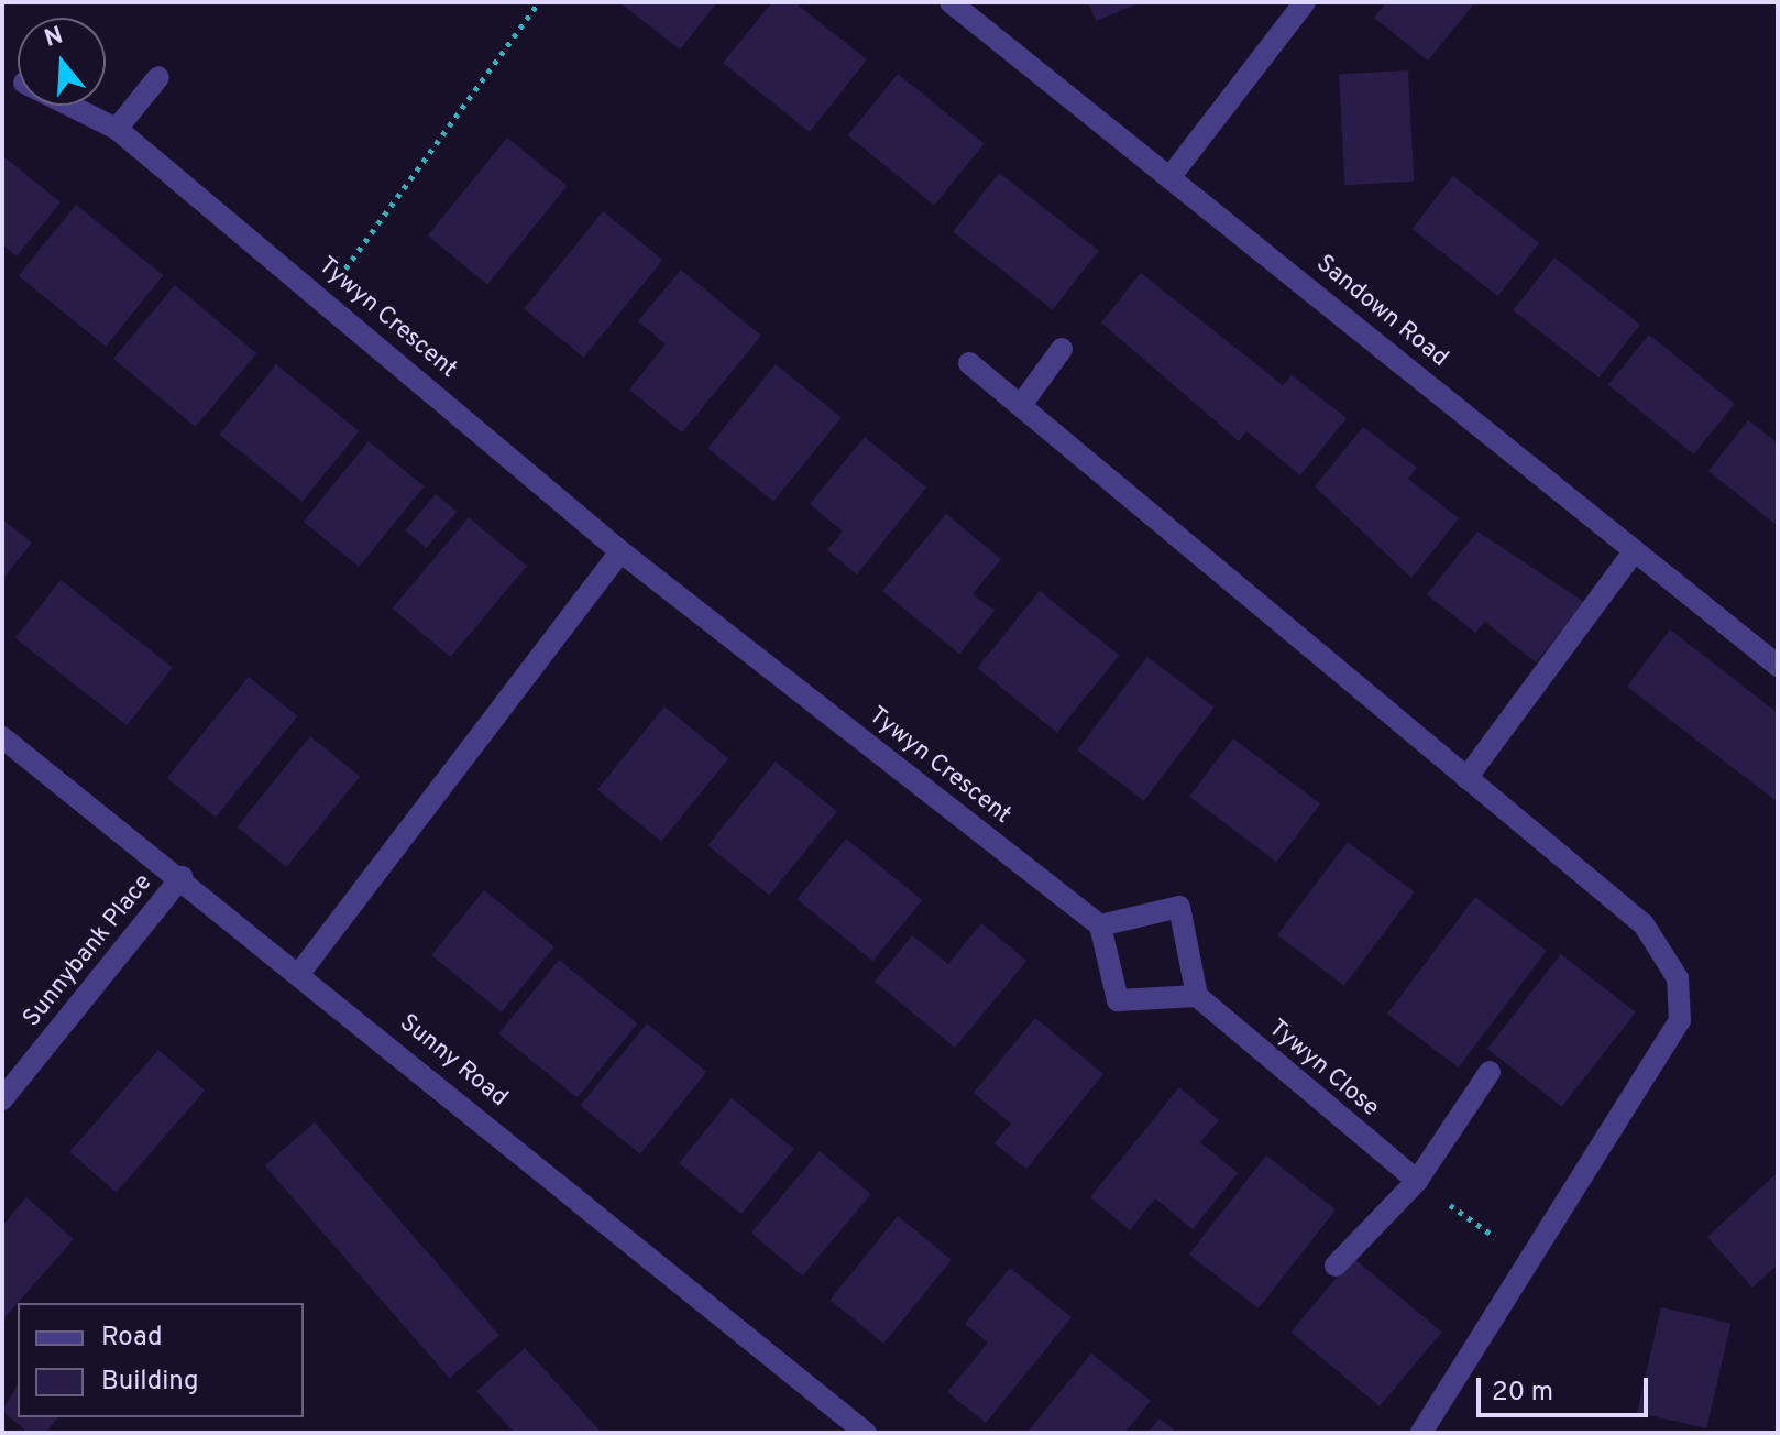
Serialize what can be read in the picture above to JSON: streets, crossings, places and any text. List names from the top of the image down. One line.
{"streets":{"street":["Sandown Road","Tywyn Crescent","Sunnybank Place","Sunny Road","Tywyn Close"]},"crossings":[["Sunnybank Place","Sunny Road"]],"legend":["Road","Building"],"scale_bar":"20 m","north":"top"}
